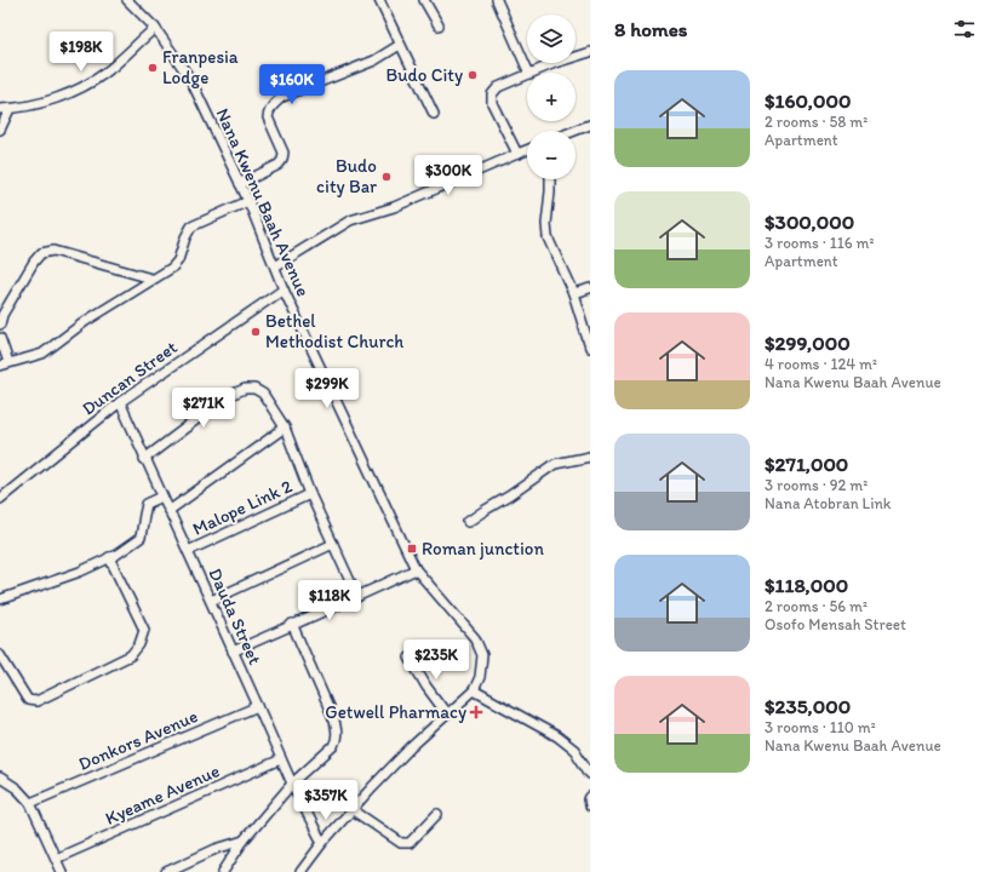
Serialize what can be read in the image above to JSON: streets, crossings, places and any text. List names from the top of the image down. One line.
{"streets":{"street":["Nana Kwenu Baah Avenue","Duncan Street","Malope Link 2","Dauda Street","Donkors Avenue","Kyeame Avenue"]},"crossings":[["Nana Kwenu Baah Avenue","Duncan Street"],["Nana Kwenu Baah Avenue","Dauda Street"],["Duncan Street","Dauda Street"],["Malope Link 2","Dauda Street"],["Dauda Street","Donkors Avenue"],["Dauda Street","Kyeame Avenue"]],"places":{"other":["Franpesia Lodge","Budo City","Budo city Bar","Bethel Methodist Church"],"transit":["Roman junction"],"health":["Getwell Pharmacy"]},"page":{"heading":"8 homes","map_buttons":["+","−"],"price":["$198K","$160K","$300K","$299K","$271K","$118K","$235K","$357K"],"list":[{"name":"$160,000","note":"2 rooms · 58 m² · Apartment"},{"name":"$300,000","note":"3 rooms · 116 m² · Apartment"},{"name":"$299,000","note":"4 rooms · 124 m² · Nana Kwenu Baah Avenue"},{"name":"$271,000","note":"3 rooms · 92 m² · Nana Atobran Link"},{"name":"$118,000","note":"2 rooms · 56 m² · Osofo Mensah Street"},{"name":"$235,000","note":"3 rooms · 110 m² · Nana Kwenu Baah Avenue"}]}}
